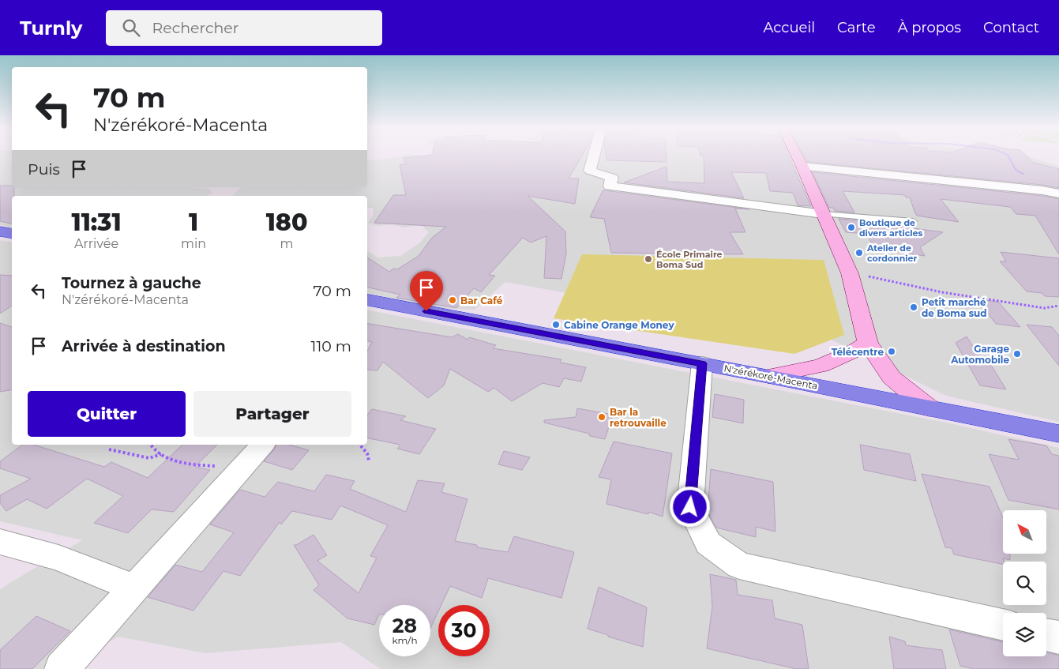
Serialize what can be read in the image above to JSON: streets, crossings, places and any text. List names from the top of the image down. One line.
{"streets":{"highway":["N'zérékoré-Macenta"]},"places":["Boutique de divers articles","Atelier de cordonnier","École Primaire Boma Sud","Bar Café","Petit marché de Boma sud","Cabine Orange Money","Télécentre","Garage Automobile","Bar la retrouvaille"],"north":"top left","page":{"header":"Turnly","search":"Rechercher","nav":["Accueil","Carte","À propos","Contact"],"turn":["70 m","N'zérékoré-Macenta"],"then":"Puis","eta":["11:31","Arrivée","1","min","180","m"],"list":[{"name":"Tournez à gauche","note":"N'zérékoré-Macenta","value":"70 m"},{"name":"Arrivée à destination","value":"110 m"}],"buttons":["Quitter","Partager"],"speed":"28 km/h","limit":"30"}}
